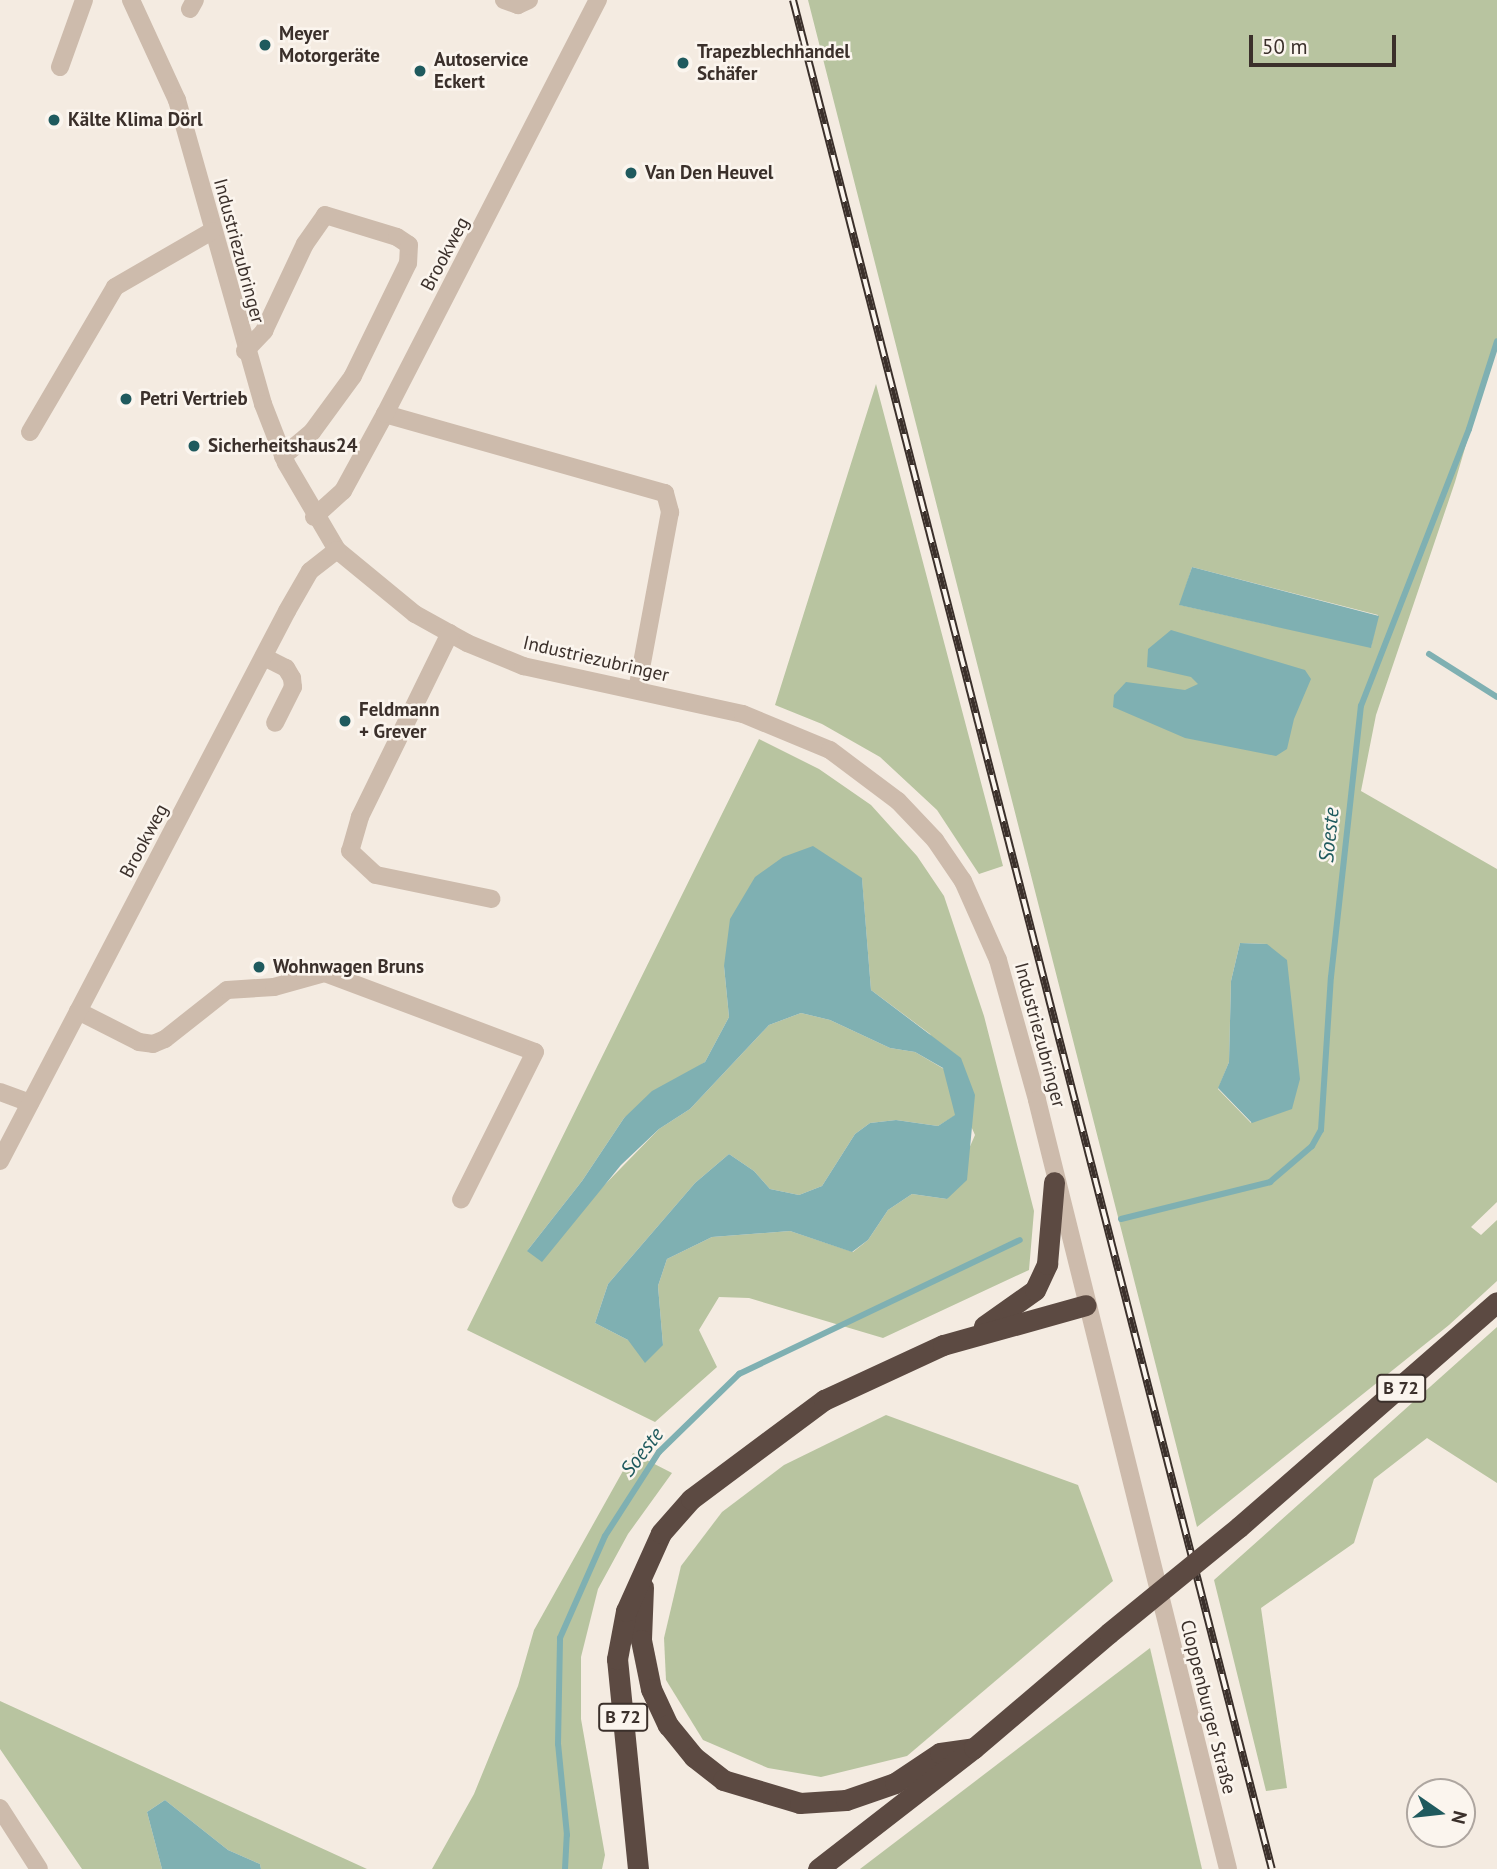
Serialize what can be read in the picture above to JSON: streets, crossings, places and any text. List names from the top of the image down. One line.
{"streets":{"highway":["B 72"],"street":["Industriezubringer","Brookweg","Cloppenburger Straße"]},"crossings":[["Industriezubringer","Brookweg"],["Industriezubringer","Cloppenburger Straße"]],"water":["Soeste"],"places":["Meyer Motorgeräte","Trapezblechhandel Schäfer","Autoservice Eckert","Kälte Klima Dörl","Van Den Heuvel","Petri Vertrieb","Sicherheitshaus24","Feldmann + Grever","Wohnwagen Bruns"],"scale_bar":"50 m","north":"right"}
